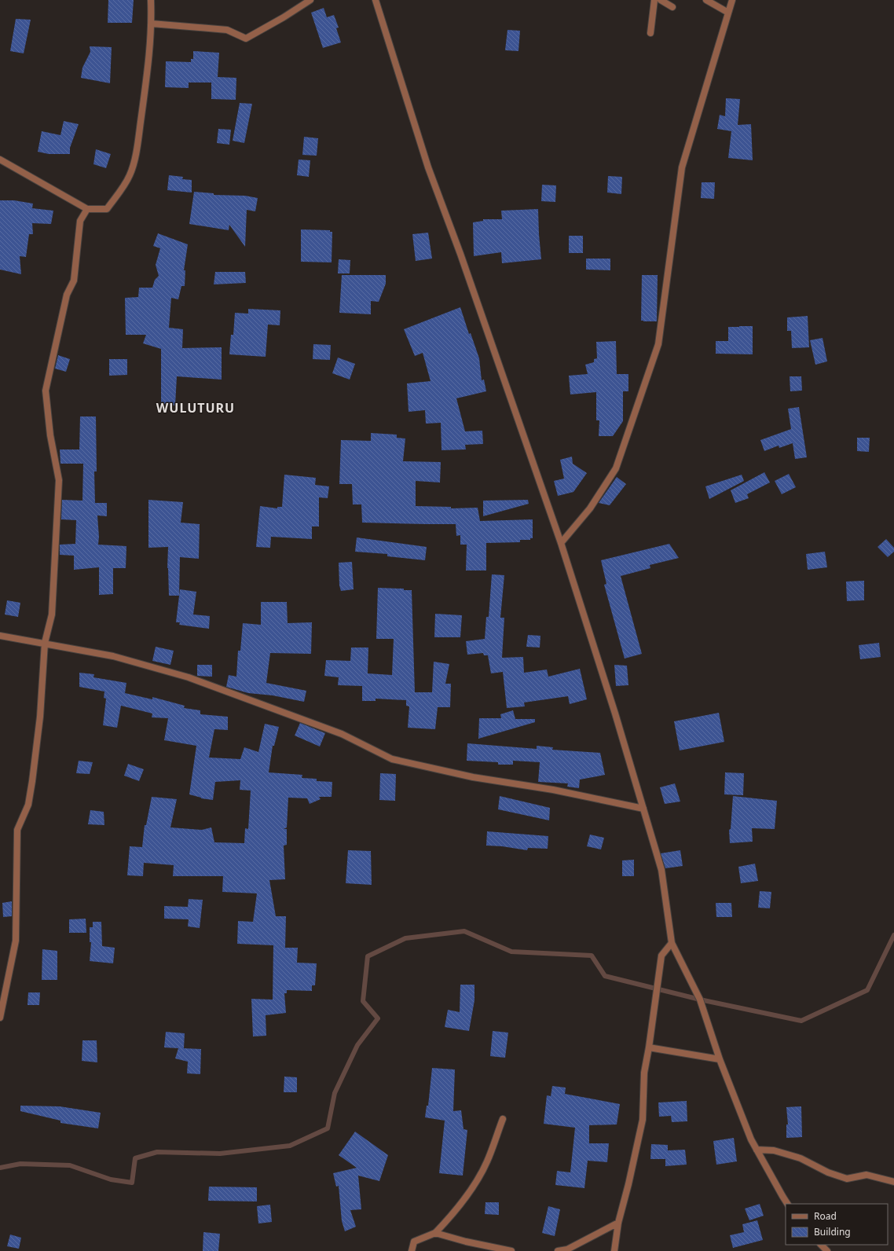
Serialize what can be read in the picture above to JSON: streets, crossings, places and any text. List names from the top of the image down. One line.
{"districts":["WULUTURU"],"legend":["Road","Building"]}
